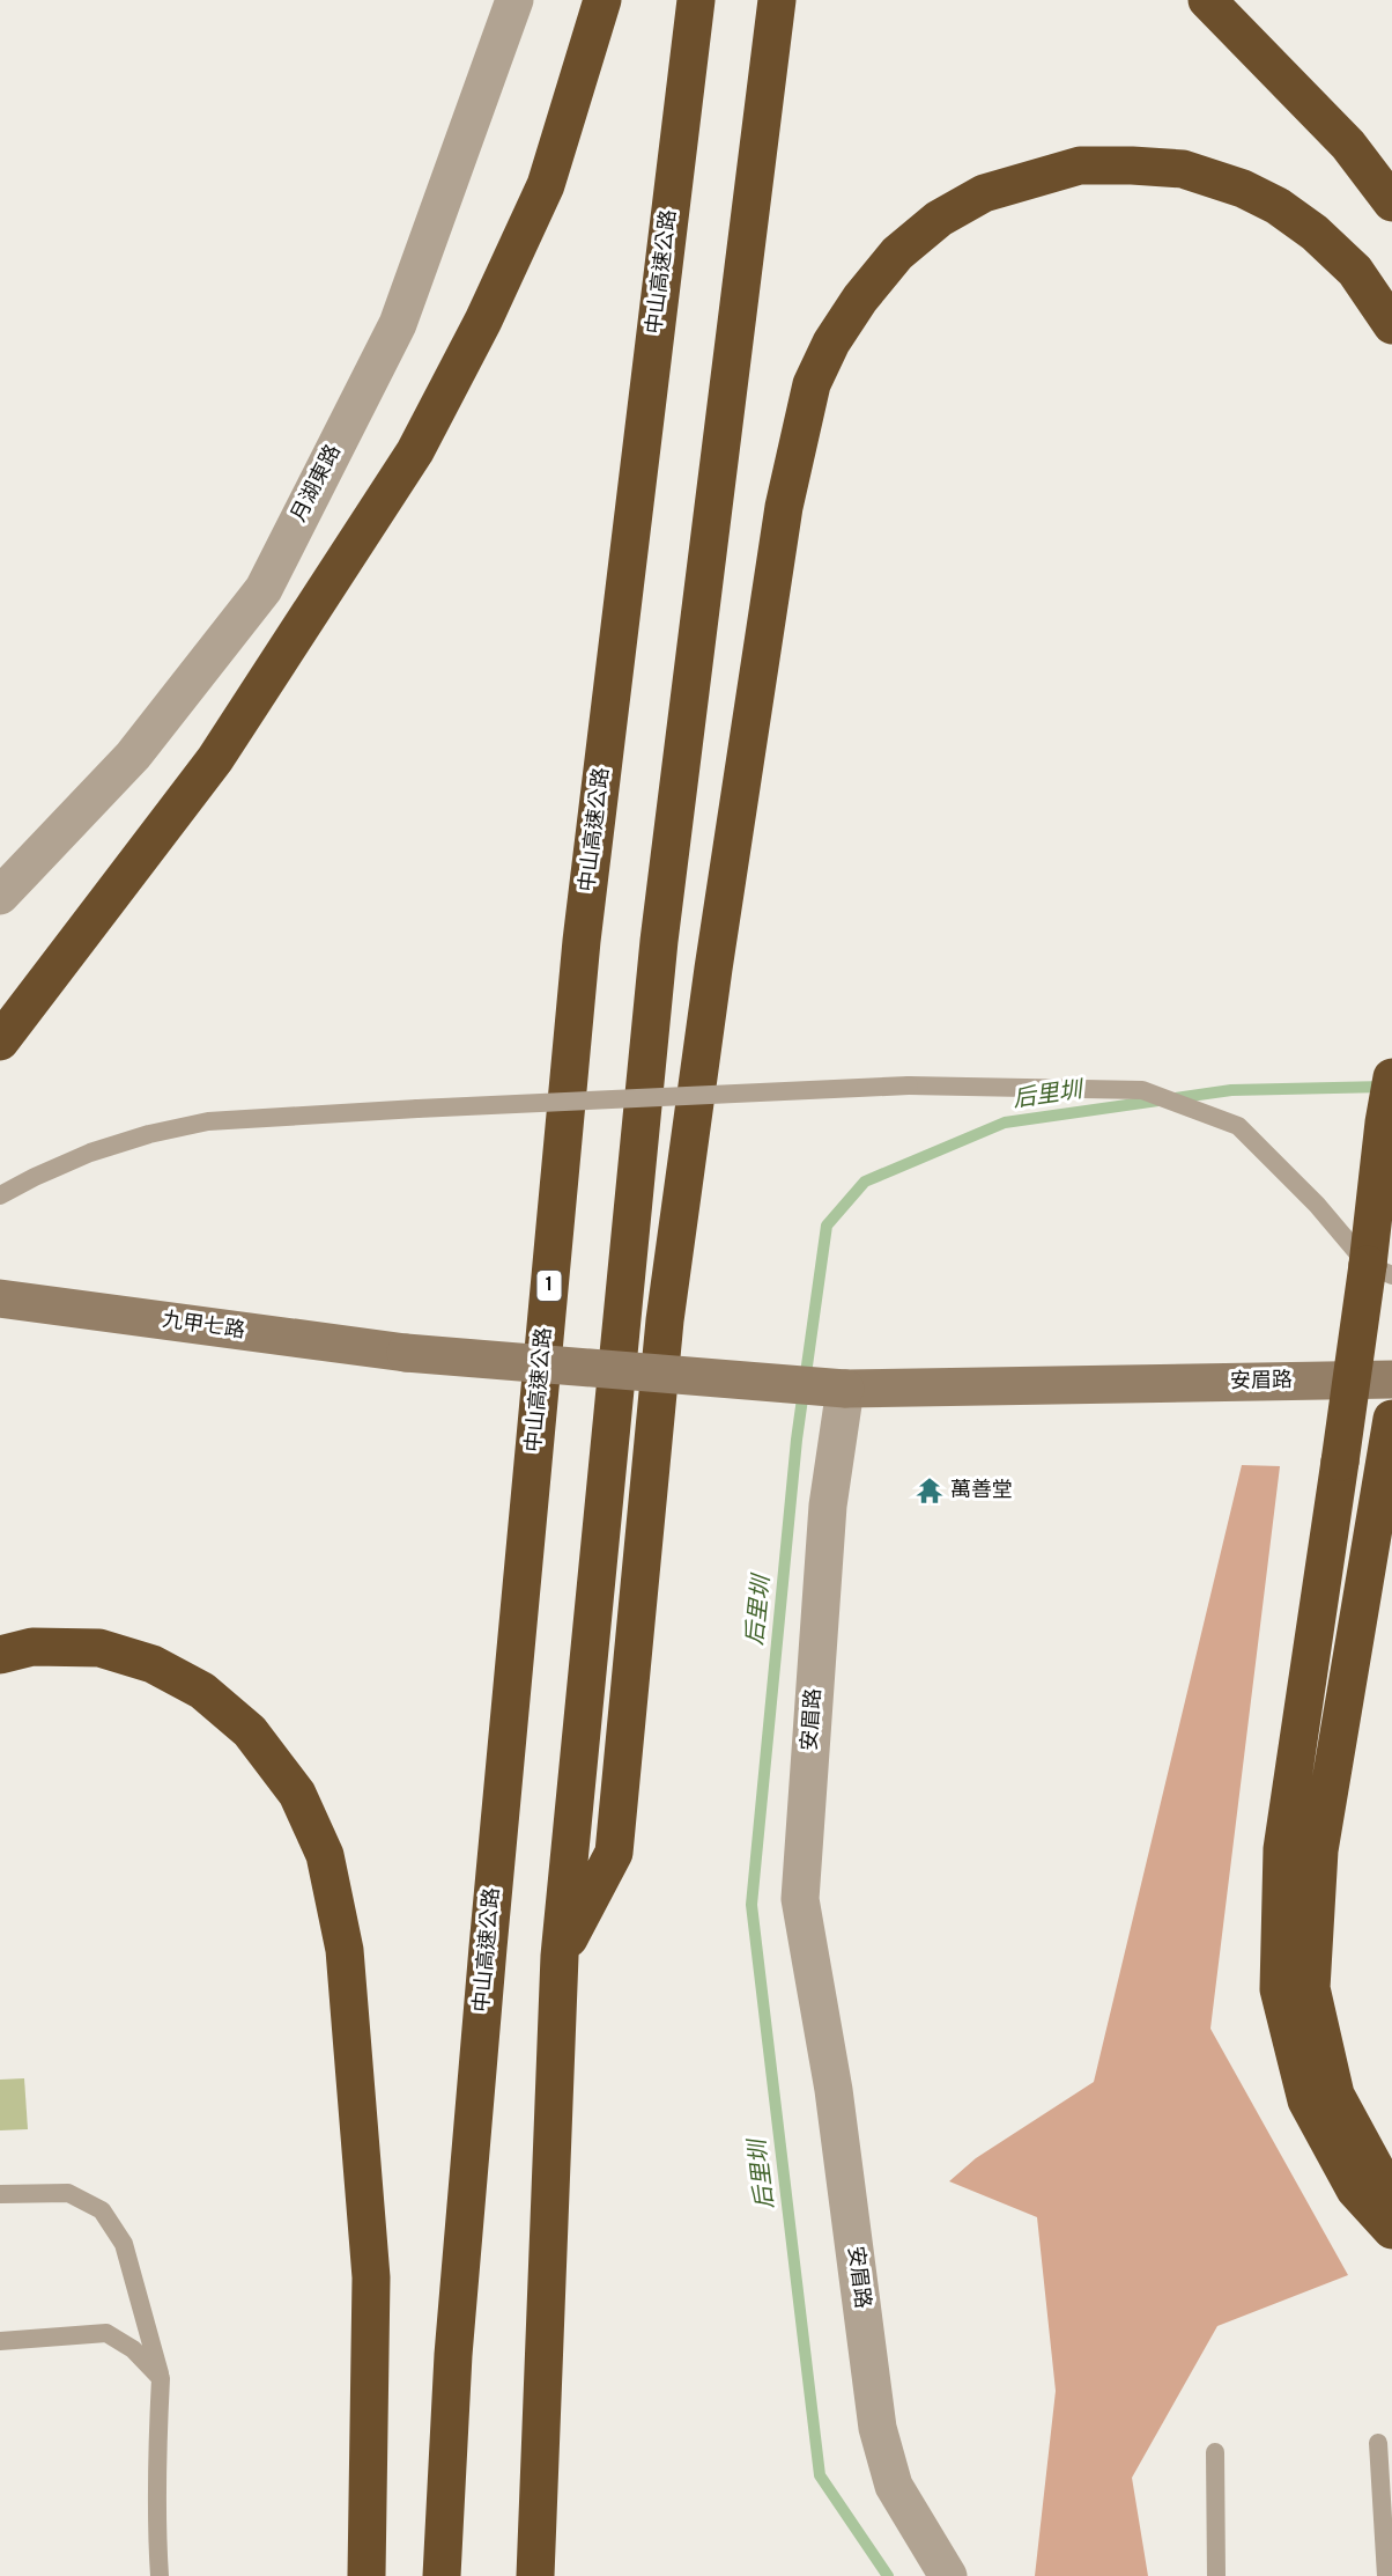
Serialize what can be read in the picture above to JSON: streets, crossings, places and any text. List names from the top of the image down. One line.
{"streets":{"highway":["中山高速公路","1"],"street":["月湖東路","九甲七路","安眉路"]},"crossings":[["九甲七路","安眉路"]],"water":["后里圳"],"places":{"temple":["萬善堂"]}}
